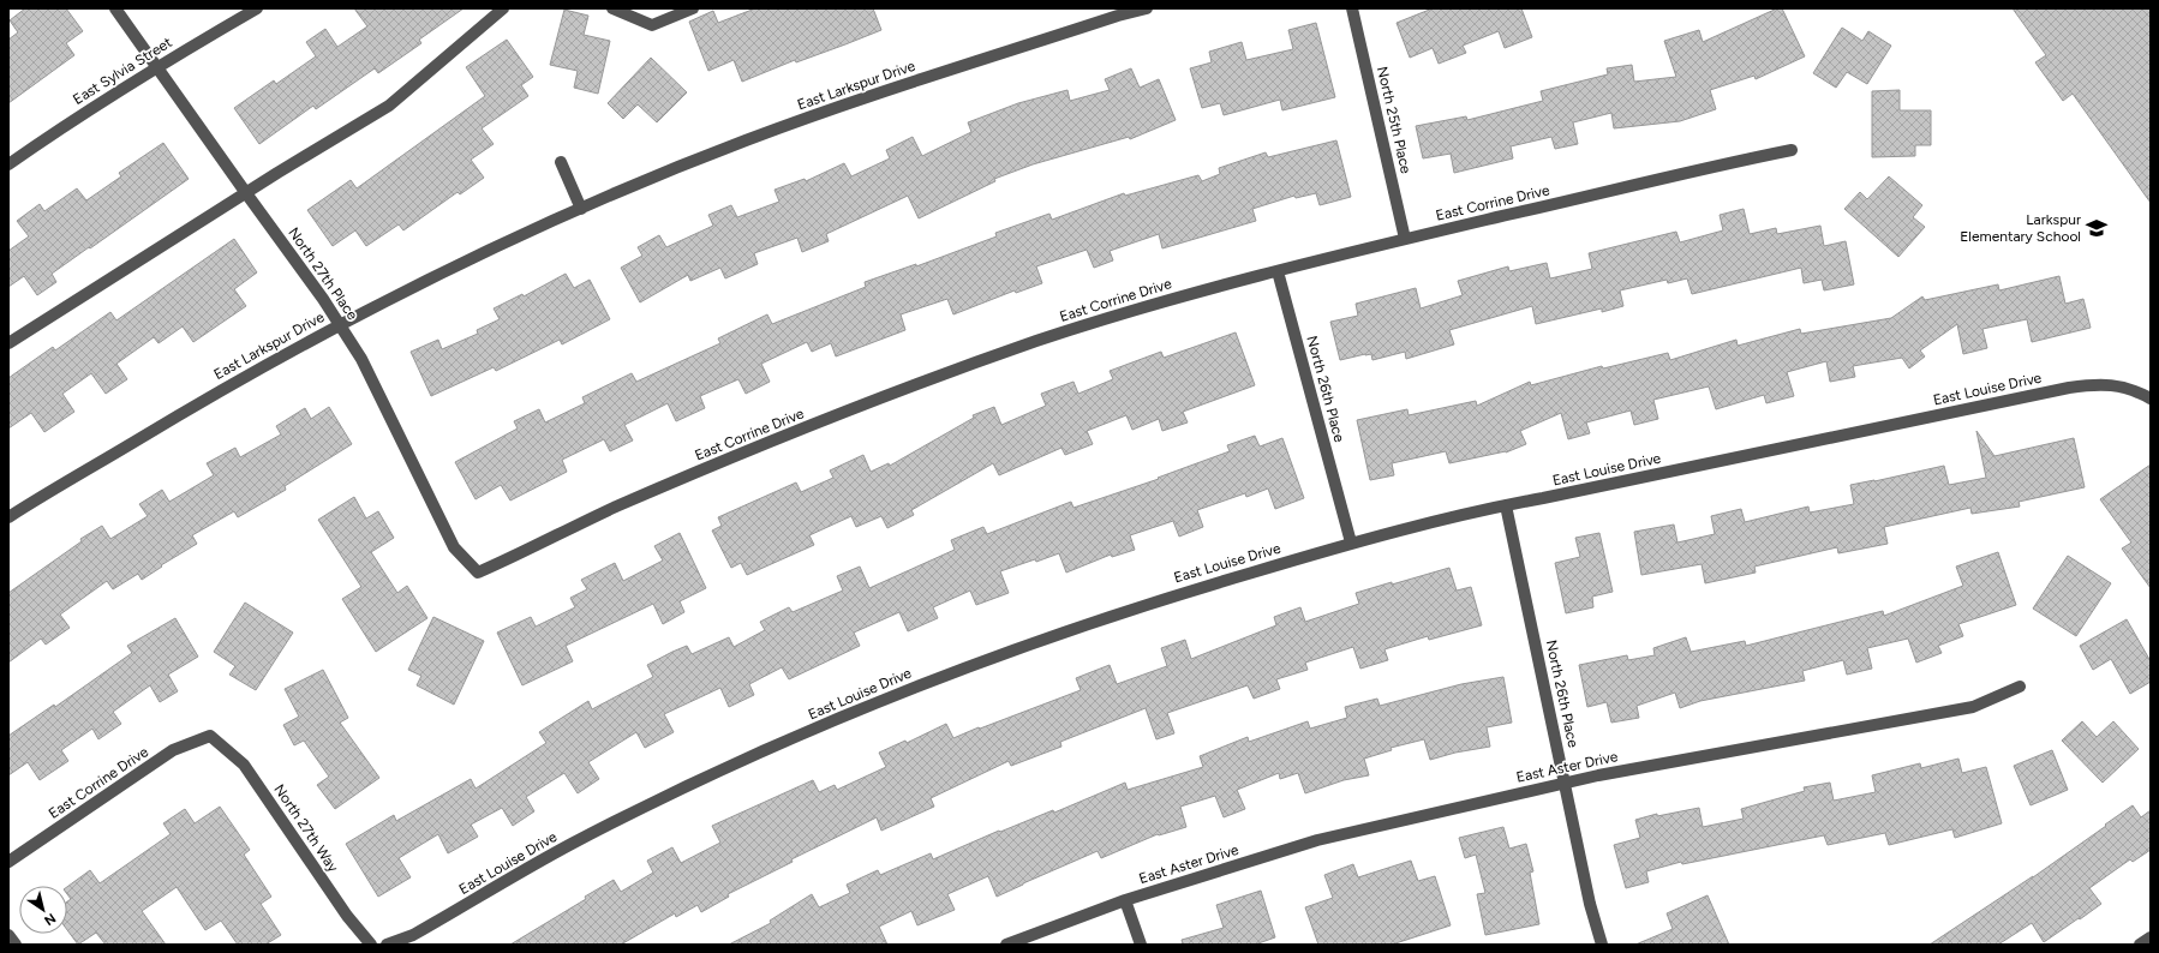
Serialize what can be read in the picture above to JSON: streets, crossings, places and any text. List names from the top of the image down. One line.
{"streets":{"street":["East Sylvia Street","East Larkspur Drive","North 25th Place","East Corrine Drive","North 27th Place","North 26th Place","East Louise Drive","East Aster Drive","North 27th Way"]},"crossings":[["East Sylvia Street","North 27th Place"],["East Larkspur Drive","North 27th Place"],["North 25th Place","East Corrine Drive"],["East Corrine Drive","North 27th Place"],["East Corrine Drive","North 26th Place"],["East Corrine Drive","North 27th Way"],["North 26th Place","East Louise Drive"],["North 26th Place","East Aster Drive"]],"places":{"school or university":["Larkspur Elementary School"]},"north":"bottom right"}
